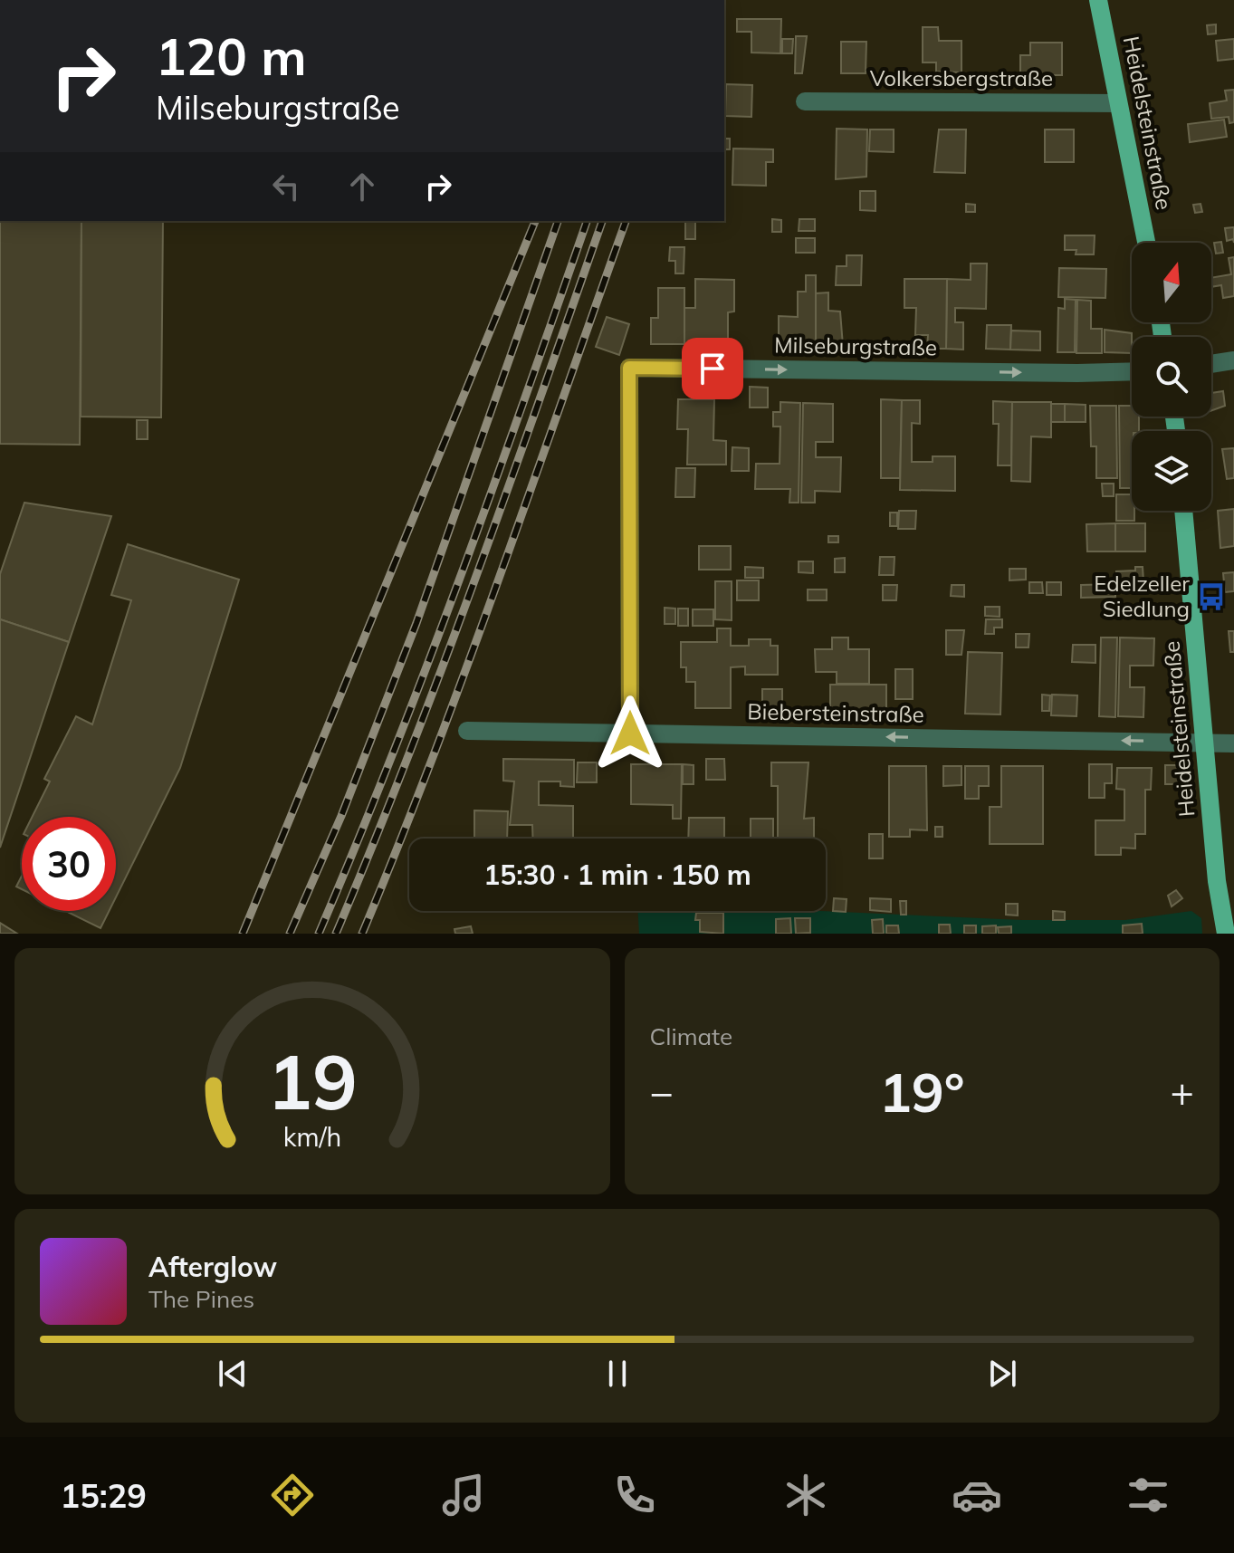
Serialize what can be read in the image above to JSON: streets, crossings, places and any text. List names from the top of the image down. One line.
{"streets":{"main road":["Heidelsteinstraße"],"street":["Volkersbergstraße","Milseburgstraße","Biebersteinstraße"]},"crossings":[["Volkersbergstraße","Heidelsteinstraße"],["Heidelsteinstraße","Biebersteinstraße"],["Milseburgstraße","Biebersteinstraße"]],"one_way":["Biebersteinstraße"],"places":{"bus stop":["Edelzeller Siedlung"]},"north":"top","page":{"turn":["120 m","Milseburgstraße"],"limit":"30","trip":"15:30 · 1 min · 150 m","tile":"Climate","heat":["−","19°","+"],"song":["Afterglow","The Pines"],"tabs":"15:29","gauge":["19","km/h"]}}
